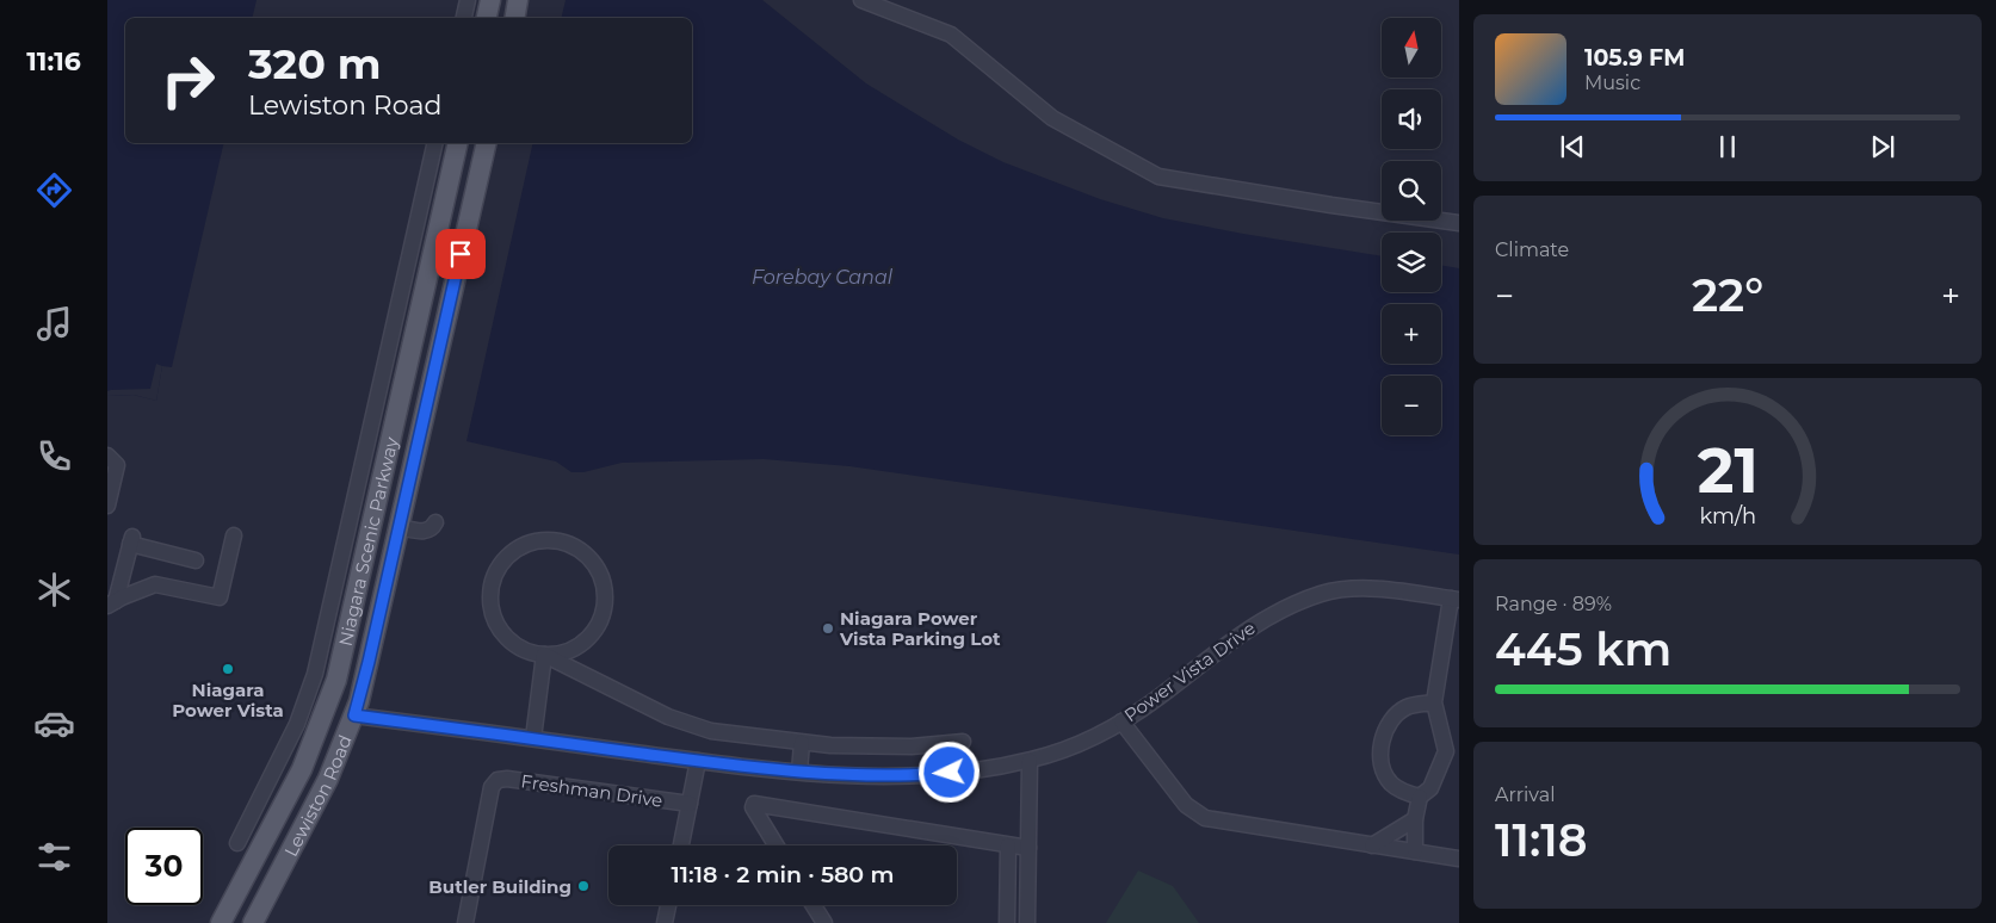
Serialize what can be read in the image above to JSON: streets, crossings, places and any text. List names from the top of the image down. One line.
{"streets":{"main road":["Niagara Scenic Parkway","Lewiston Road"],"street":["Power Vista Drive","Freshman Drive"]},"crossings":[["Power Vista Drive","Lewiston Road"]],"water":["Forebay Canal"],"places":["Niagara Power Vista Parking Lot","Niagara Power Vista","Butler Building"],"north":"top","page":{"tabs":"11:16","map_buttons":["+","−"],"turn":["320 m","Lewiston Road"],"song":["105.9 FM","Music"],"tile":["Climate",["Range · 89%","445 km"],["Arrival","11:18"]],"heat":["−","22°","+"],"limit":"30","trip":"11:18 · 2 min · 580 m","gauge":["21","km/h"]}}
